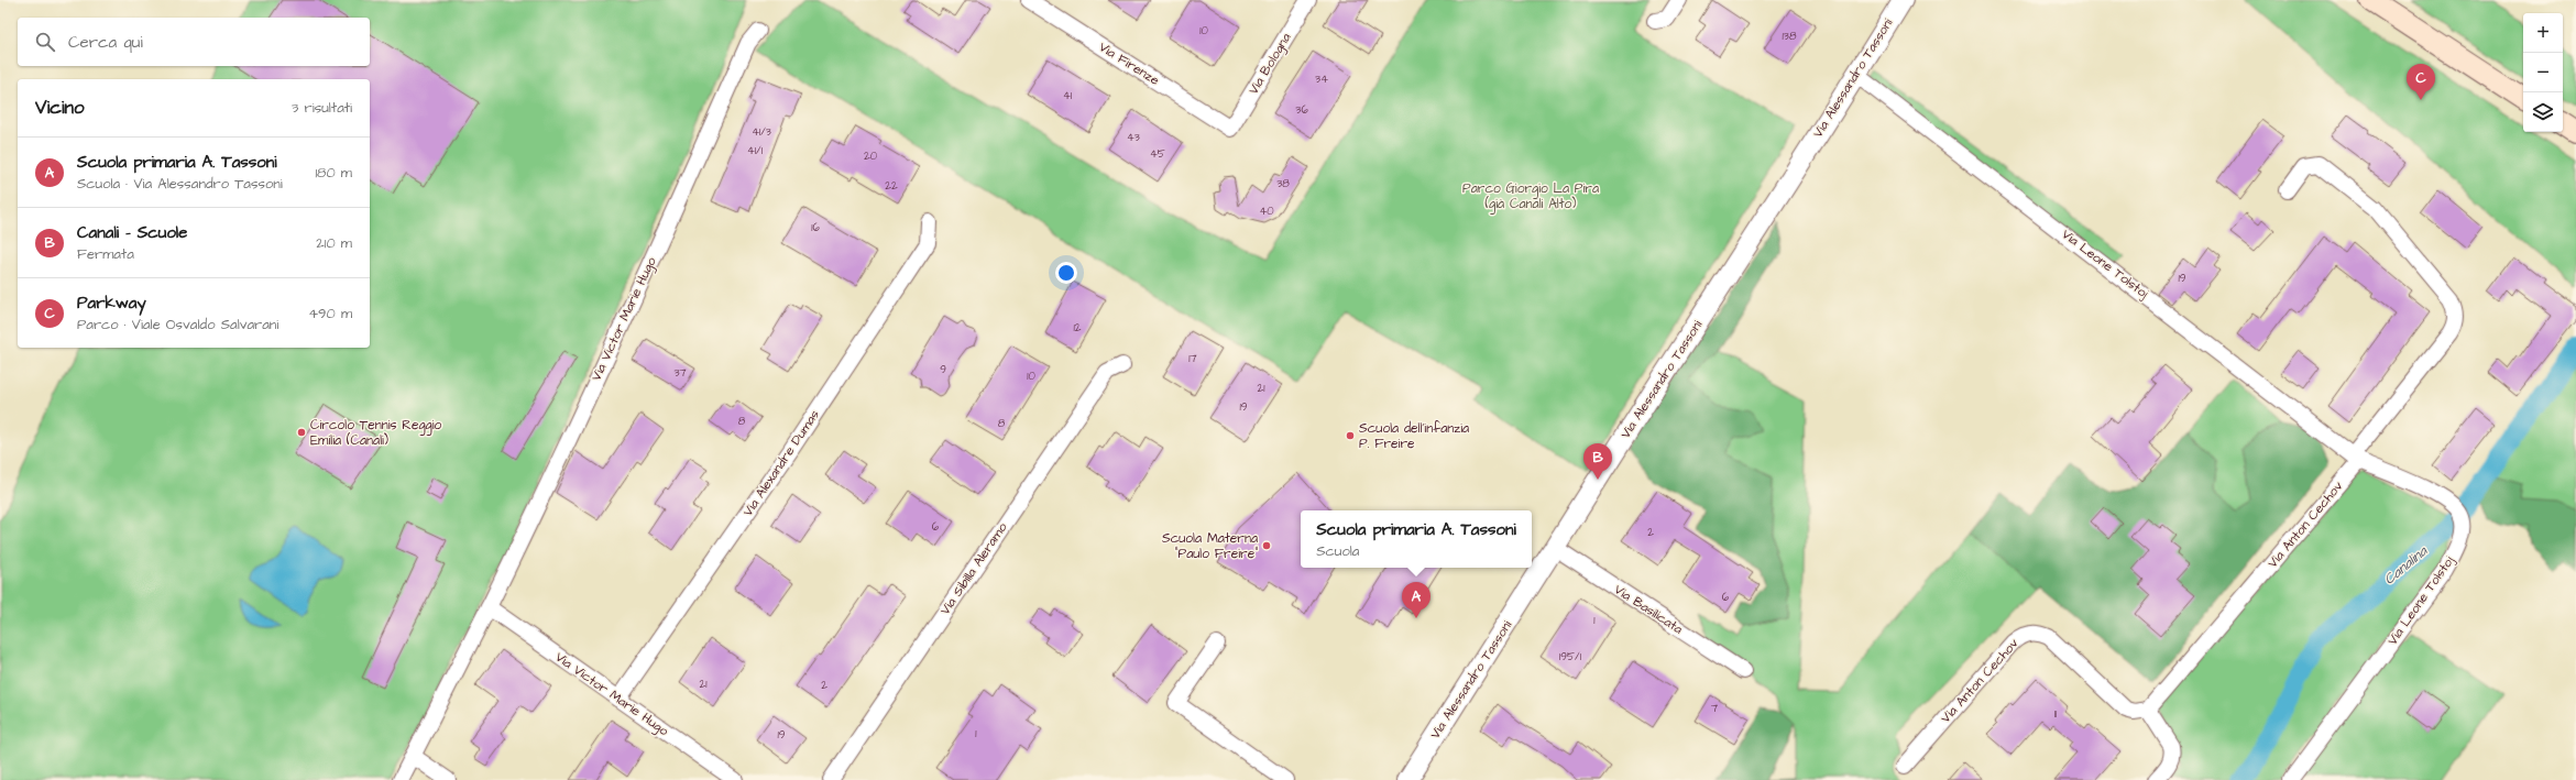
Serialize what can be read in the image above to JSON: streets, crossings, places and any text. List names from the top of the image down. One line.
{"streets":{"street":["Via Firenze","Via Bologna","Via Alessandro Tassoni","Via Leone Tolstoj","Via Victor Marie Hugo","Via Alexandre Dumas","Via Anton Cechov","Via Sibilla Aleramo","Via Basilicata"]},"crossings":[["Via Firenze","Via Bologna"],["Via Alessandro Tassoni","Via Leone Tolstoj"],["Via Alessandro Tassoni","Via Basilicata"],["Via Leone Tolstoj","Via Anton Cechov"],["Via Victor Marie Hugo","Via Alexandre Dumas"]],"water":["Canalina"],"parks":["Parco Giorgio La Pira (già Canali Alto)"],"places":["Circolo Tennis Reggio Emilia (Canali)","Scuola dell'infanzia P. Freire","Scuola Materna \"Paulo Freire\""],"house_numbers":["10","138","34","41","36","41/3","43","41/1","45","20","38","22","40","16","19","12","17","9","37","10","21","19","8","8","6","2","6","1","195/1","21","2","7","11","1","19"],"page":{"map_buttons":["+","−"],"search":"Cerca qui","pins":["C","B","A"],"heading":["Vicino","3 risultati"],"list":[{"mark":"A","name":"Scuola primaria A. Tassoni","note":"Scuola · Via Alessandro Tassoni","value":"180 m"},{"mark":"B","name":"Canali - Scuole","note":"Fermata","value":"210 m"},{"mark":"C","name":"Parkway","note":"Parco · Viale Osvaldo Salvarani","value":"490 m"}],"popup":["Scuola primaria A. Tassoni","Scuola"]}}
